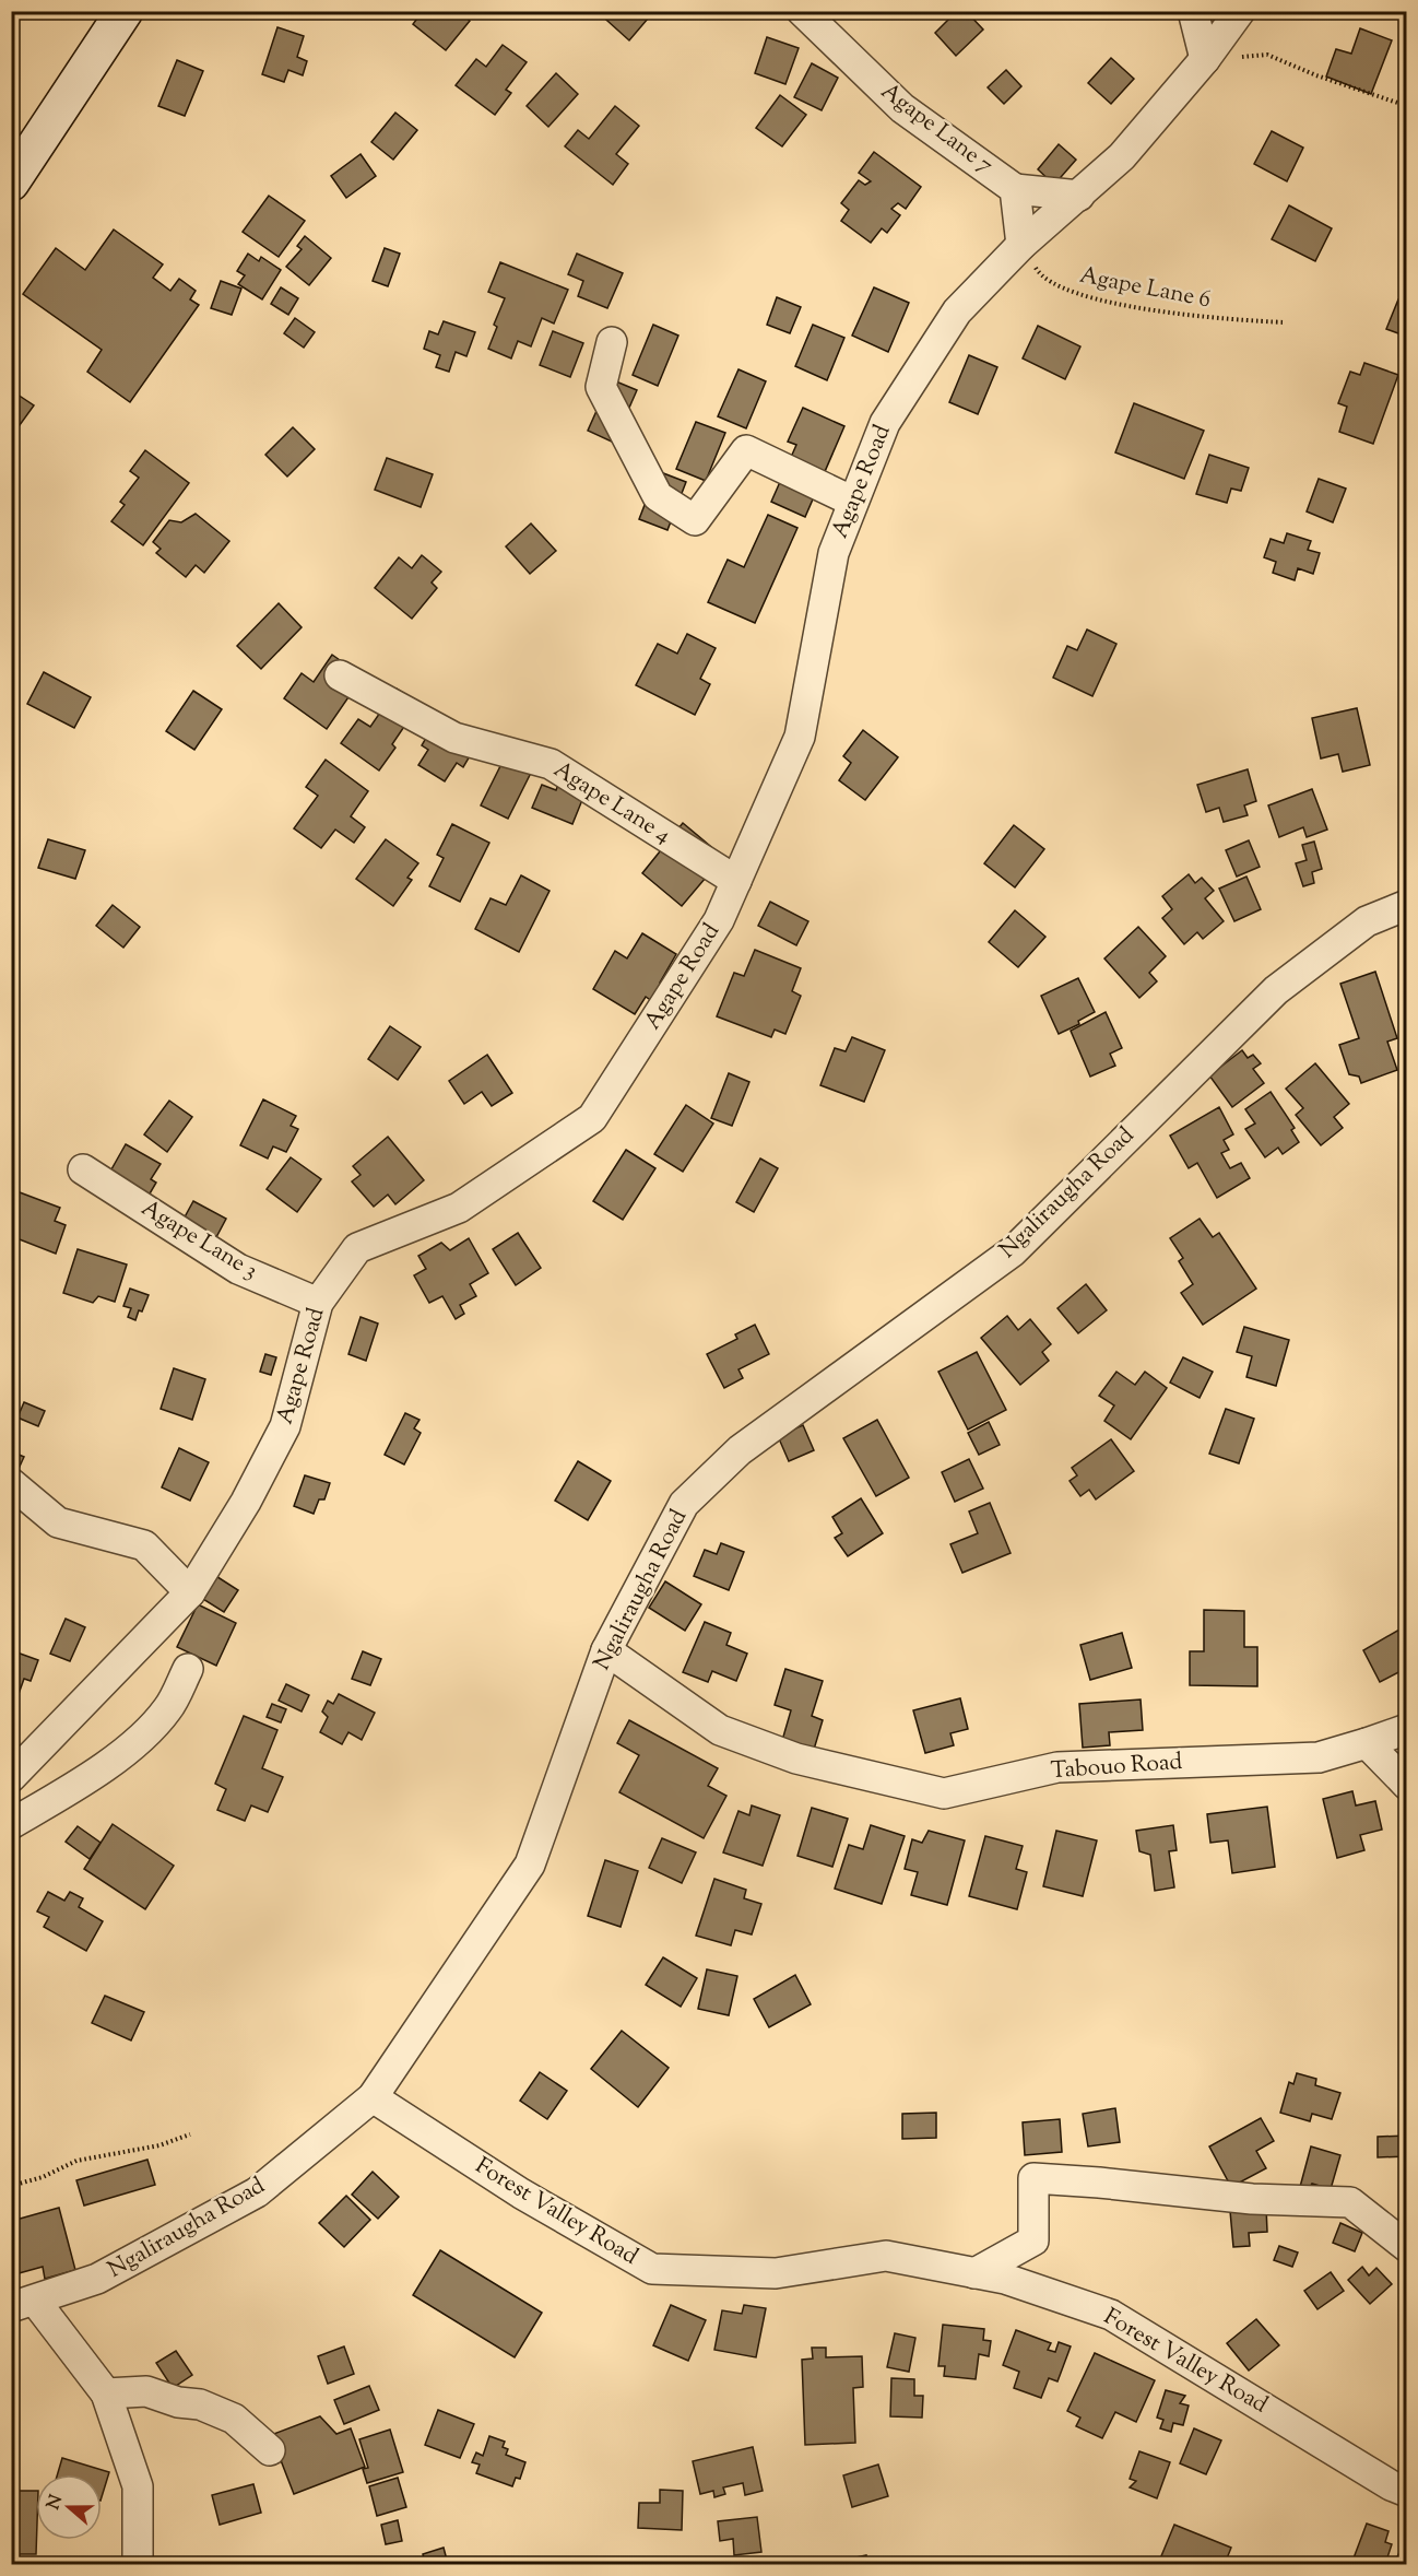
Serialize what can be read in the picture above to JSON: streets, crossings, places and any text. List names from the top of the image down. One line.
{"streets":{"street":["Agape Lane 7","Agape Road","Agape Lane 4","Ngaliraugha Road","Agape Lane 3","Tabouo Road","Forest Valley Road"],"path":["Agape Lane 6"]},"crossings":[["Agape Lane 7","Agape Lane 6"],["Agape Lane 7","Agape Road"],["Agape Lane 6","Agape Road"],["Agape Road","Agape Lane 4"],["Agape Road","Agape Lane 3"],["Ngaliraugha Road","Tabouo Road"],["Ngaliraugha Road","Forest Valley Road"]],"north":"left"}
